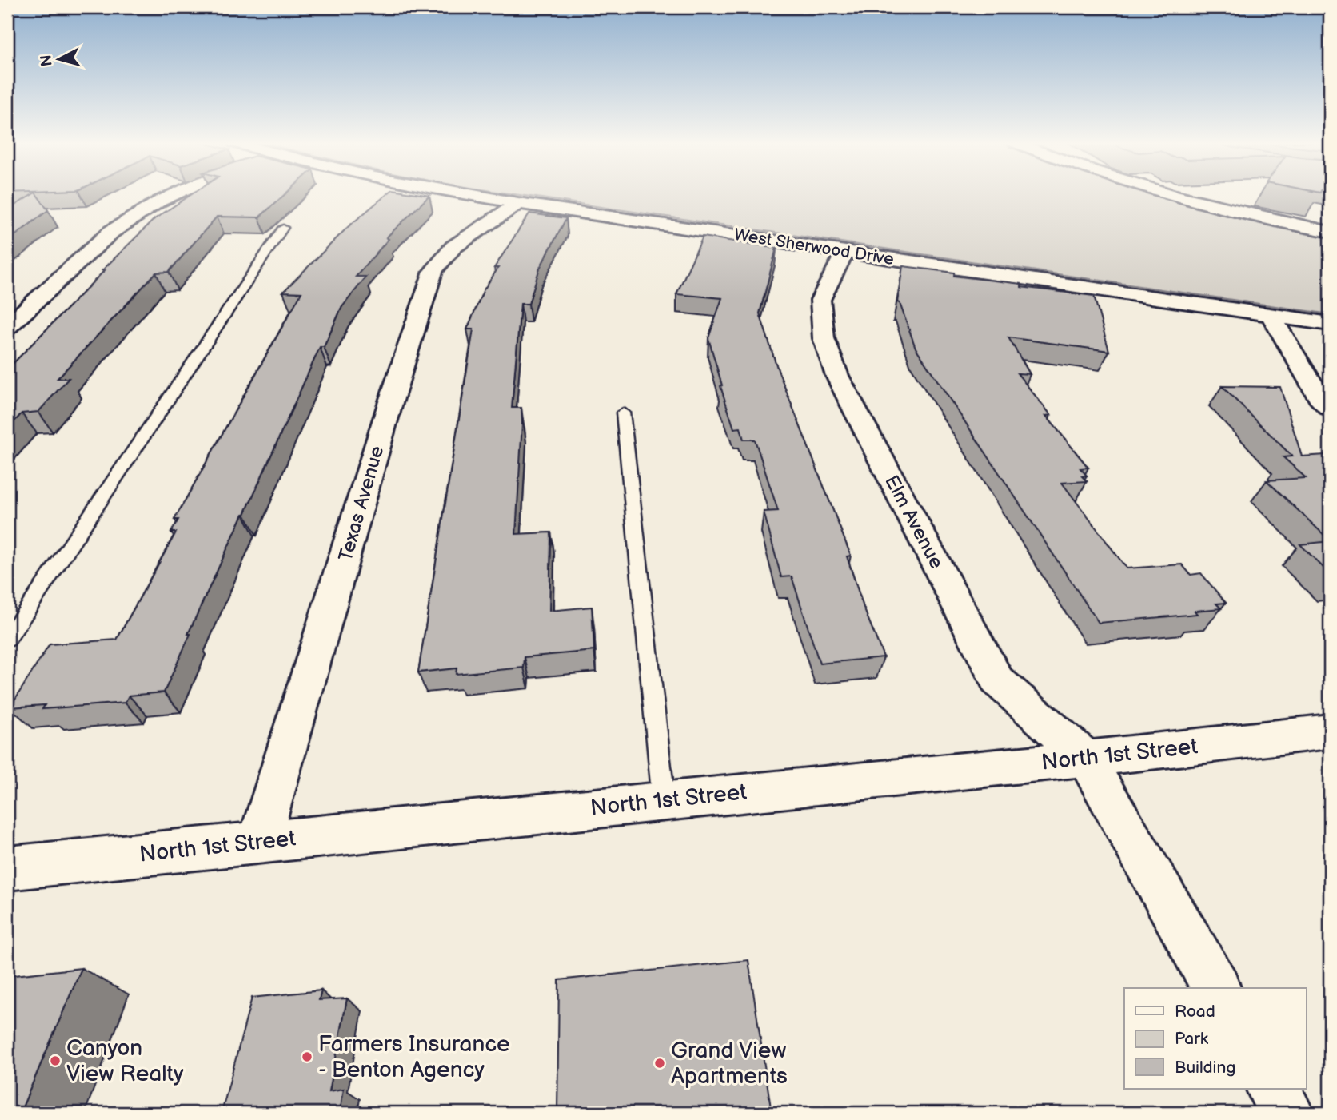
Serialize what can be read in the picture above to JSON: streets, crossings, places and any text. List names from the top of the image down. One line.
{"streets":{"street":["West Sherwood Drive","Texas Avenue","Elm Avenue","North 1st Street"]},"crossings":[["West Sherwood Drive","Texas Avenue"],["West Sherwood Drive","Elm Avenue"],["Texas Avenue","North 1st Street"],["Elm Avenue","North 1st Street"]],"places":["Farmers Insurance - Benton Agency","Canyon View Realty","Grand View Apartments"],"legend":["Road","Park","Building"],"north":"left"}
